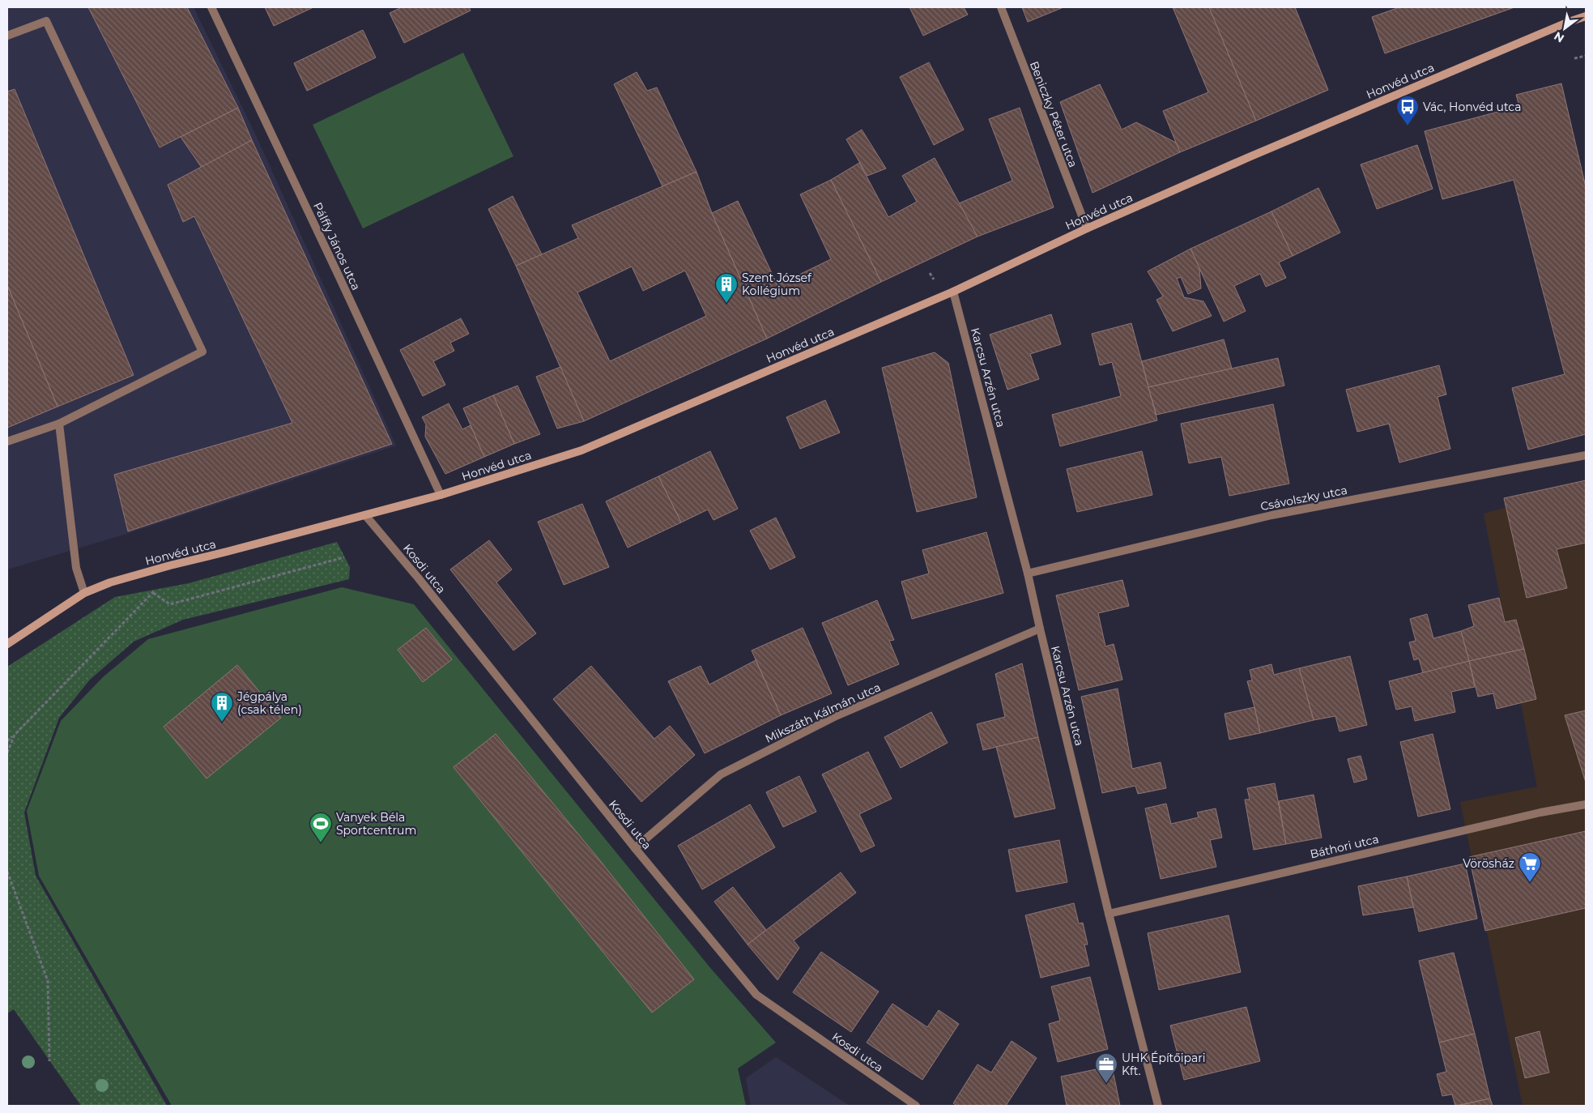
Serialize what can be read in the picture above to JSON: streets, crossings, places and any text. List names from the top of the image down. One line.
{"streets":{"street":["Honvéd utca","Beniczky Péter utca","Pálffy János utca","Karcsu Arzén utca","Csávolszky utca","Kosdi utca","Mikszáth Kálmán utca","Báthori utca"]},"crossings":[["Honvéd utca","Beniczky Péter utca"],["Honvéd utca","Pálffy János utca"],["Honvéd utca","Karcsu Arzén utca"],["Honvéd utca","Kosdi utca"],["Karcsu Arzén utca","Csávolszky utca"],["Karcsu Arzén utca","Mikszáth Kálmán utca"],["Karcsu Arzén utca","Báthori utca"],["Kosdi utca","Mikszáth Kálmán utca"]],"places":{"bus stop":["Vác, Honvéd utca"],"building":["Szent József Kollégium","Jégpálya (csak télen)"],"sports":["Vanyek Béla Sportcentrum"],"supermarket":["Vörösház"],"office":["UHK Építőipari Kft."]},"north":"bottom left"}
